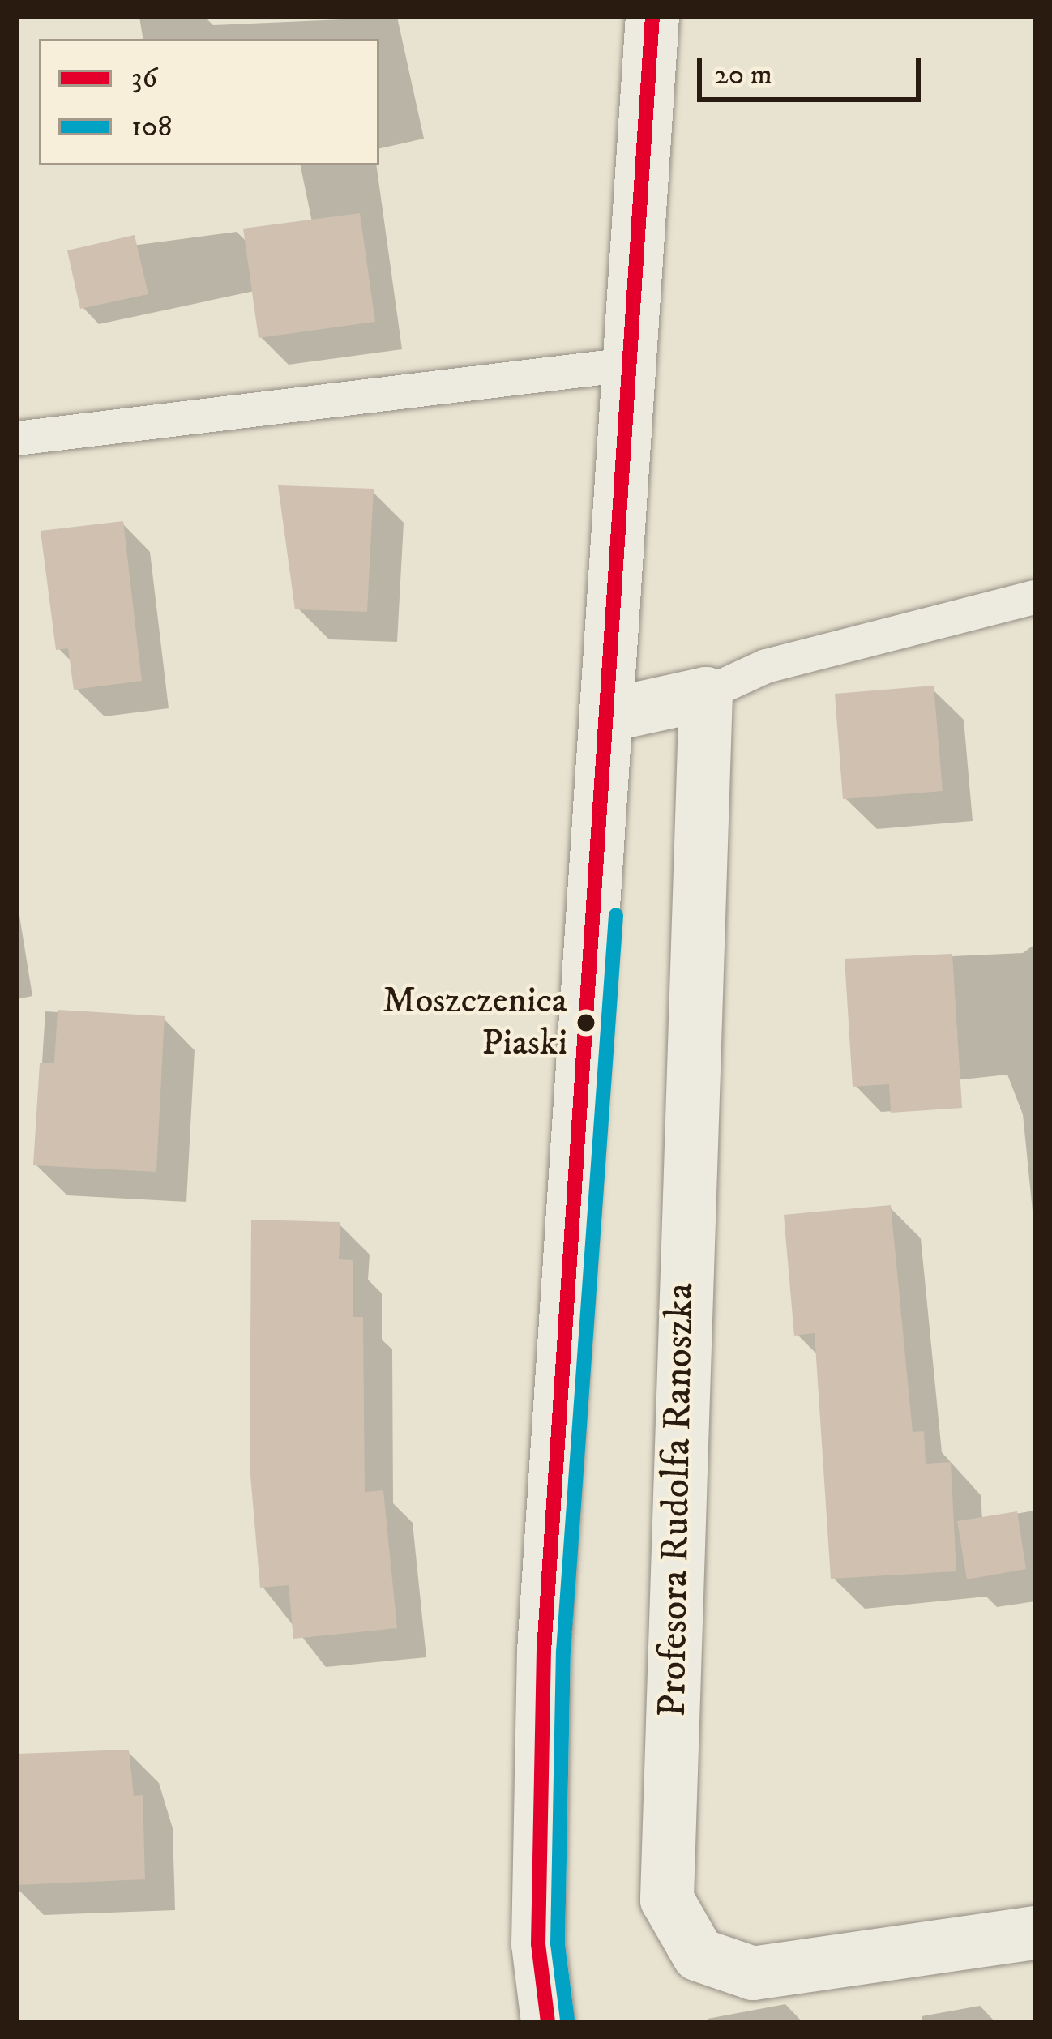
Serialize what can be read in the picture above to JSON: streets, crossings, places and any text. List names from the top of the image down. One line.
{"streets":{"street":["Profesora Rudolfa Ranoszka"]},"places":["Moszczenica Piaski"],"lines":["transit line 36","transit line 108"],"legend":["36","108"],"scale_bar":"20 m"}
